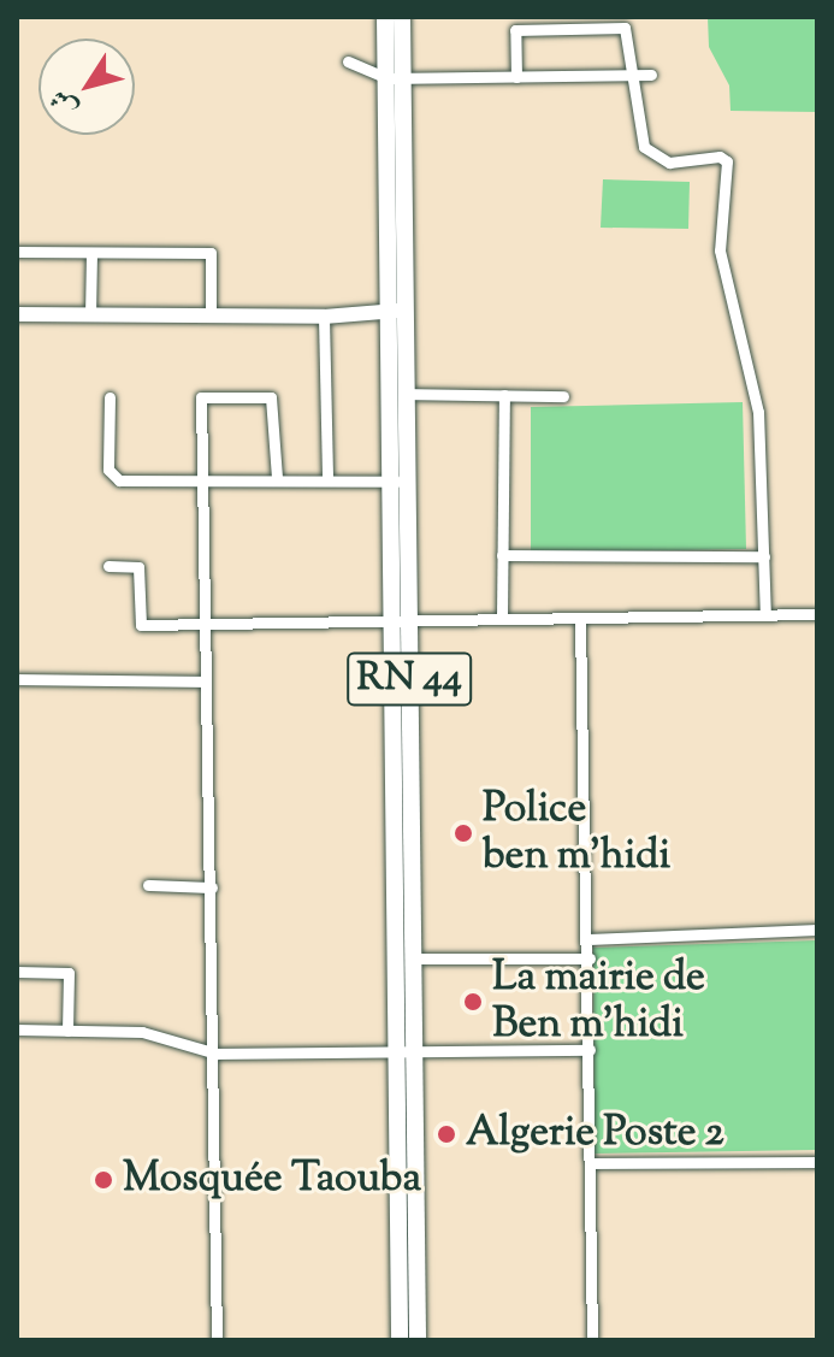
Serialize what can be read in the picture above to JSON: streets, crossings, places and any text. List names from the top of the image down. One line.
{"streets":{"main road":["RN 44"]},"places":["Police ben m'hidi","La mairie de Ben m'hidi","Algerie Poste 2","Mosquée Taouba"],"north":"bottom left"}
